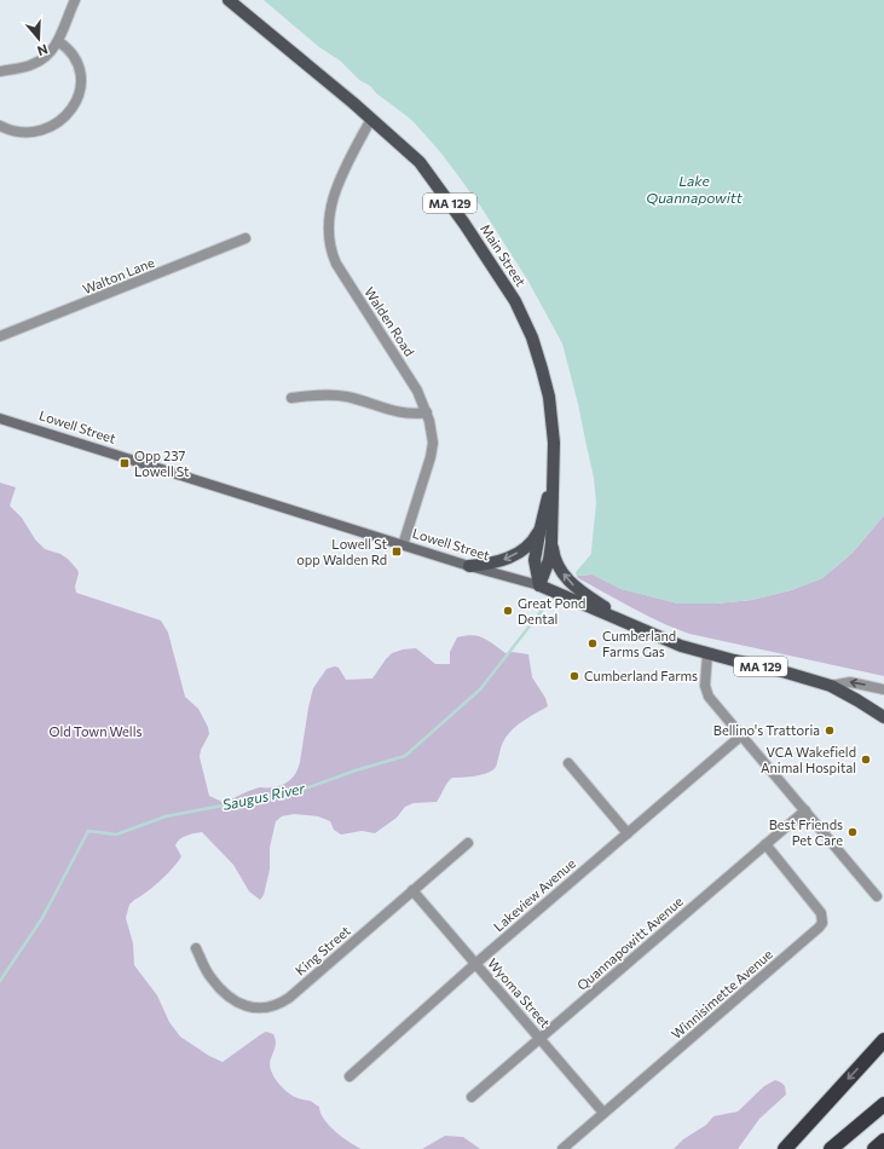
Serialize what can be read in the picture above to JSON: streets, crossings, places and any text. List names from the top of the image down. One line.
{"streets":{"main road":["MA 129","Main Street","Lowell Street"],"street":["Walton Lane","Walden Road","Lakeview Avenue","Quannapowitt Avenue","King Street","Wyoma Street","Winnisimette Avenue"]},"crossings":[["MA 129","Main Street"],["MA 129","Lowell Street"],["Main Street","Walden Road"],["Main Street","Lowell Street"],["Walden Road","Lowell Street"],["Lakeview Avenue","Wyoma Street"],["Quannapowitt Avenue","Wyoma Street"],["Quannapowitt Avenue","Winnisimette Avenue"],["King Street","Wyoma Street"],["Wyoma Street","Winnisimette Avenue"]],"water":["Lake Quannapowitt","Saugus River"],"parks":["Old Town Wells"],"places":{"transit":["Opp 237 Lowell St","Lowell St opp Walden Rd"],"other":["Great Pond Dental","Cumberland Farms Gas","Cumberland Farms","Bellino's Trattoria","VCA Wakefield Animal Hospital","Best Friends Pet Care"]},"north":"bottom"}
